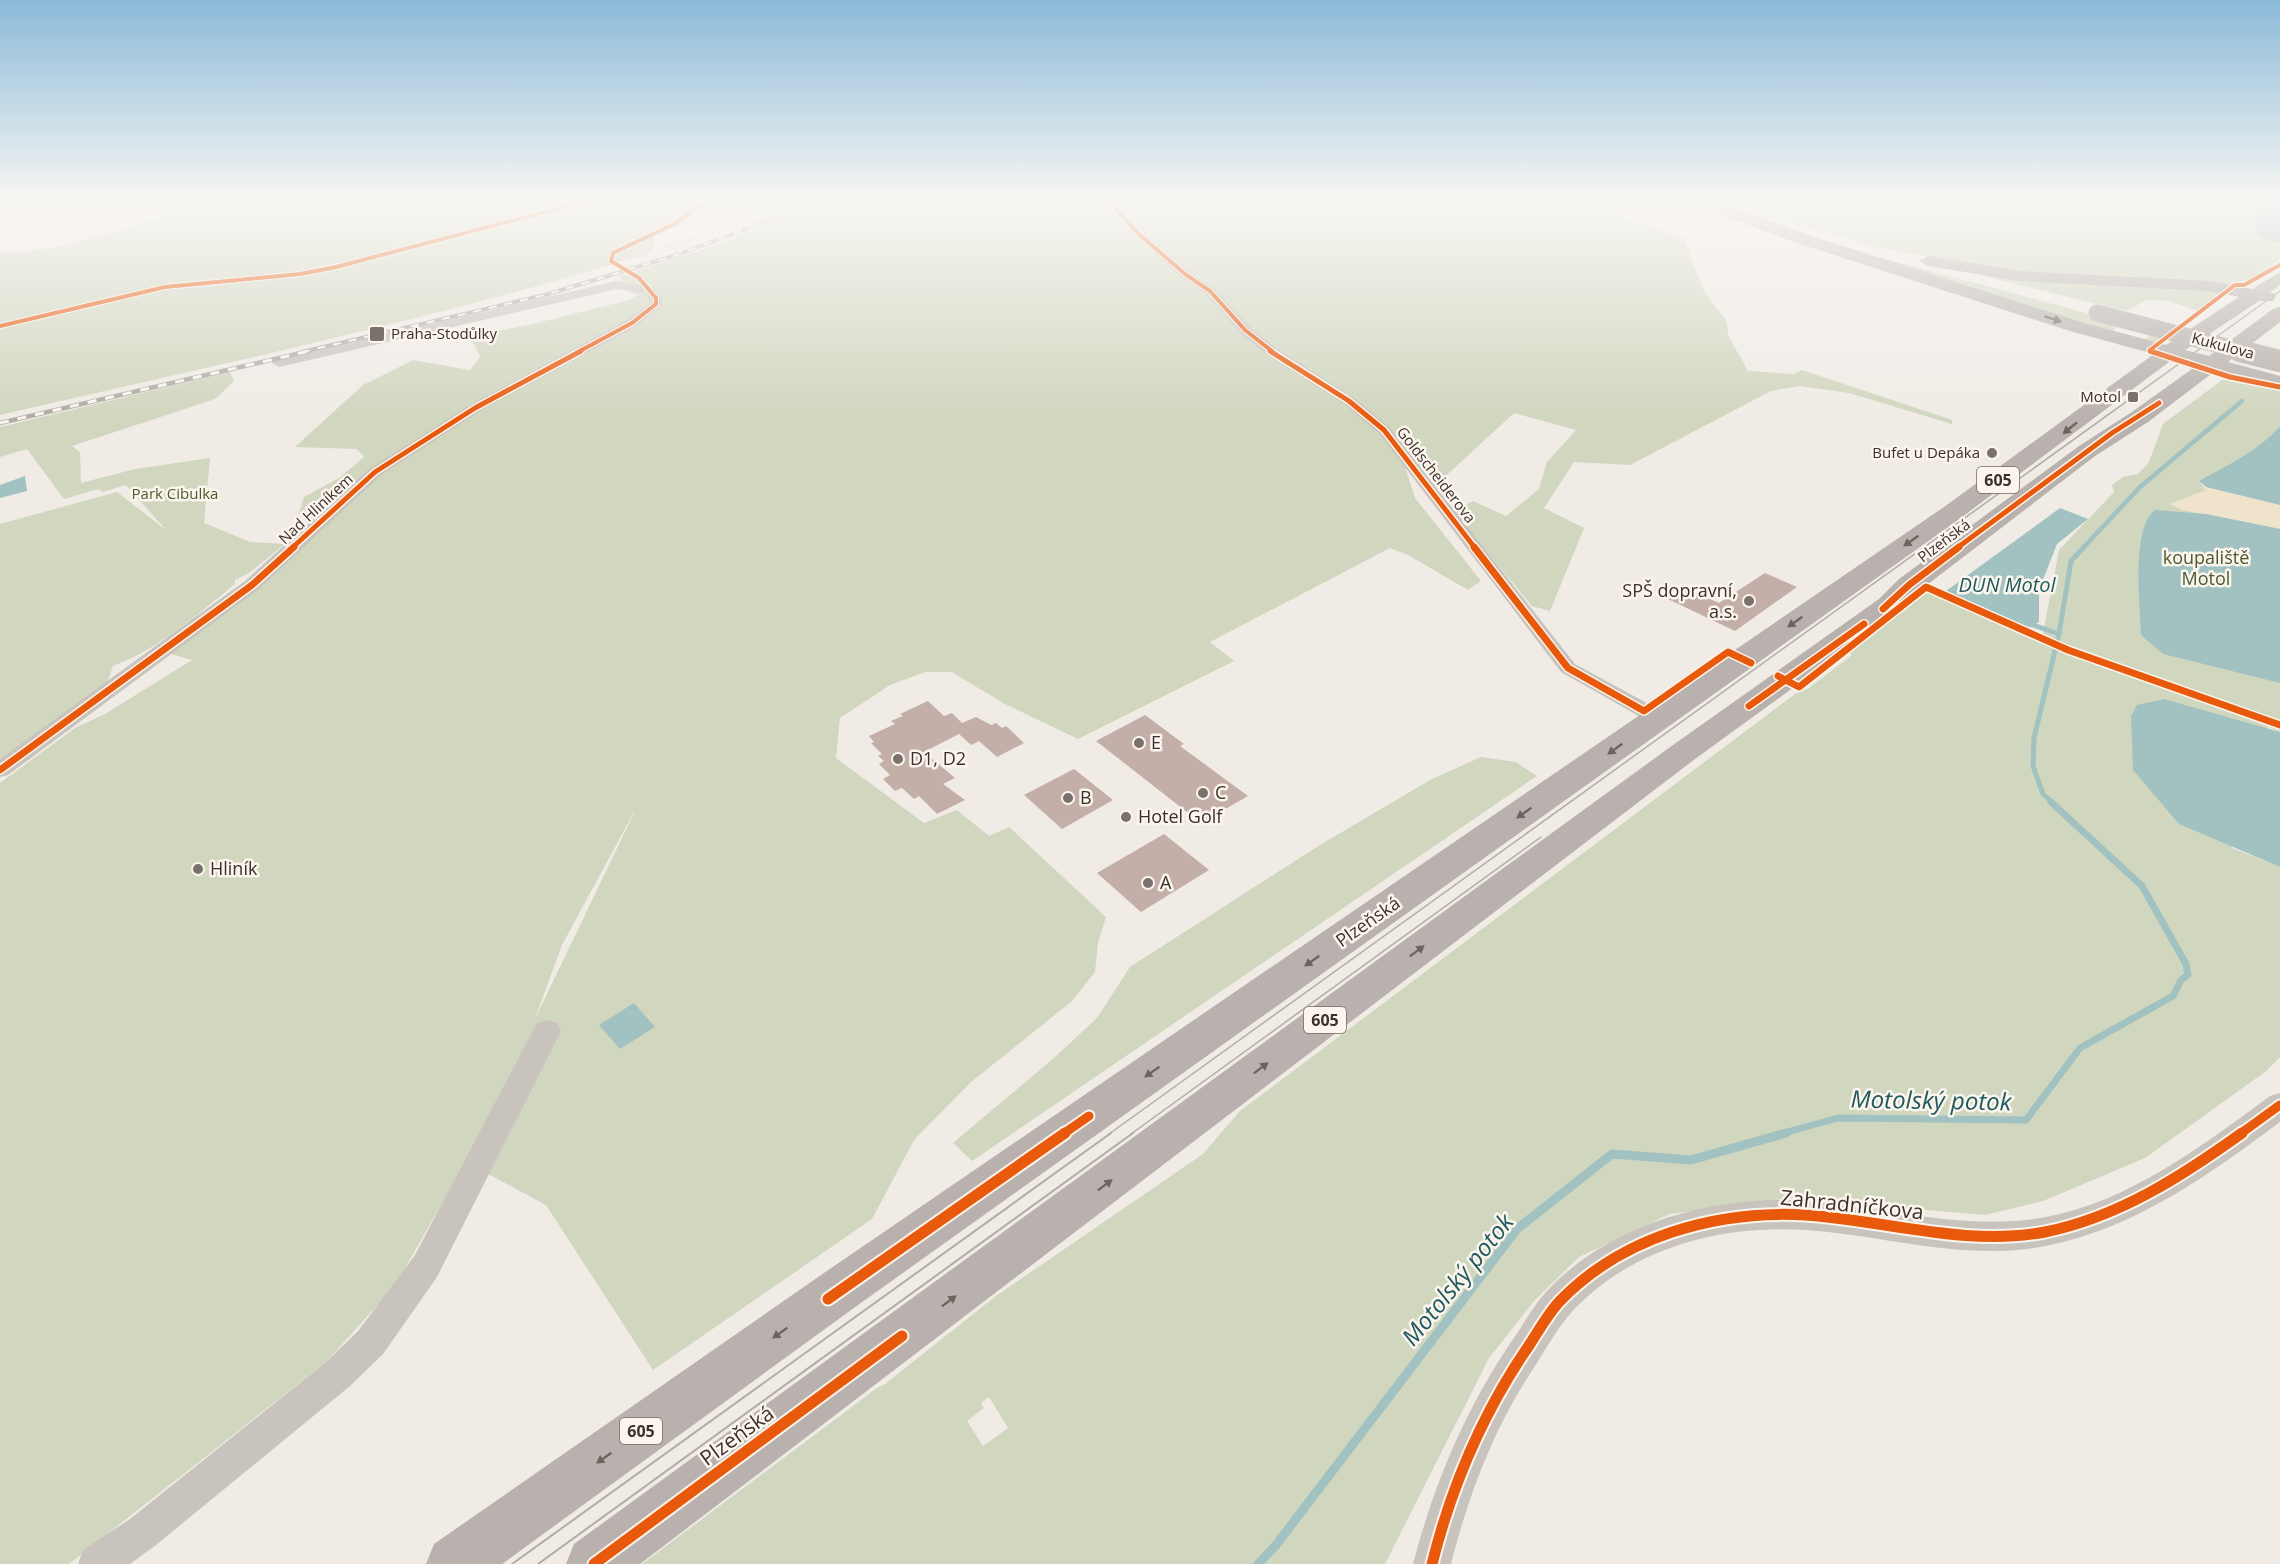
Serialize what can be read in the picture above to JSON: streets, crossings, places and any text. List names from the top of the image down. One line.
{"streets":{"main road":["Kukulova","605","Plzeňská"],"street":["Goldscheiderova","Nad Hliníkem","Zahradníčkova"]},"crossings":[["Goldscheiderova","Plzeňská"]],"water":["DUN Motol","Motolský potok"],"parks":["Park Cibulka","koupaliště Motol"],"places":{"transit":["Praha-Stodůlky","Motol"],"other":["Bufet u Depáka","SPŠ dopravní, a.s.","E","D1, D2","C","B","Hotel Golf","Hliník","A"]}}
